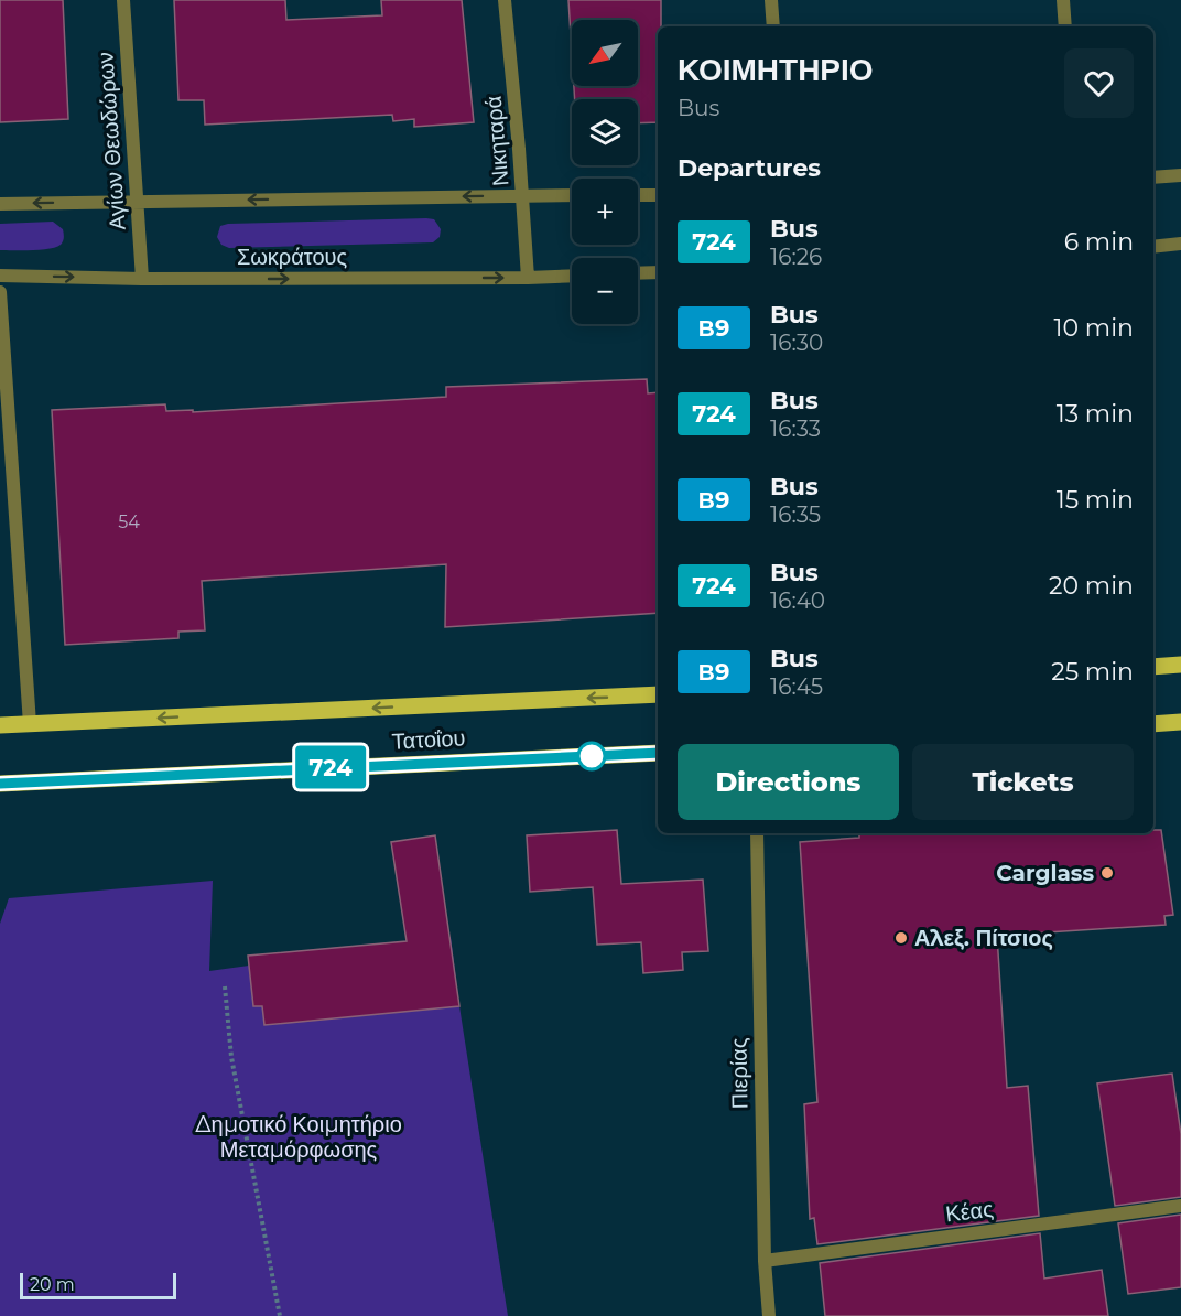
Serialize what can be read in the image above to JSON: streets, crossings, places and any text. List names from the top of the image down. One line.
{"streets":{"main road":["Τατοΐου"],"street":["Αγίων Θεωδώρων","Νικηταρά","Σωκράτους","Πιερίας","Κέας"]},"crossings":[["Αγίων Θεωδώρων","Σωκράτους"],["Νικηταρά","Σωκράτους"],["Πιερίας","Κέας"]],"parks":["Δημοτικό Κοιμητήριο Μεταμόρφωσης"],"places":["Carglass","Αλεξ. Πίτσιος"],"lines":["bus line 724"],"house_numbers":["54"],"scale_bar":"20 m","north":"bottom left","page":{"on_map":"724","map_buttons":["+","−"],"heading":[["ΚΟΙΜΗΤΗΡΙΟ","Bus"],"Departures"],"list":[{"mark":"724","name":"Bus","note":"16:26","value":"6 min"},{"mark":"Β9","name":"Bus","note":"16:30","value":"10 min"},{"mark":"724","name":"Bus","note":"16:33","value":"13 min"},{"mark":"Β9","name":"Bus","note":"16:35","value":"15 min"},{"mark":"724","name":"Bus","note":"16:40","value":"20 min"},{"mark":"Β9","name":"Bus","note":"16:45","value":"25 min"}],"buttons":["Directions","Tickets"],"scale":"20 m"}}
